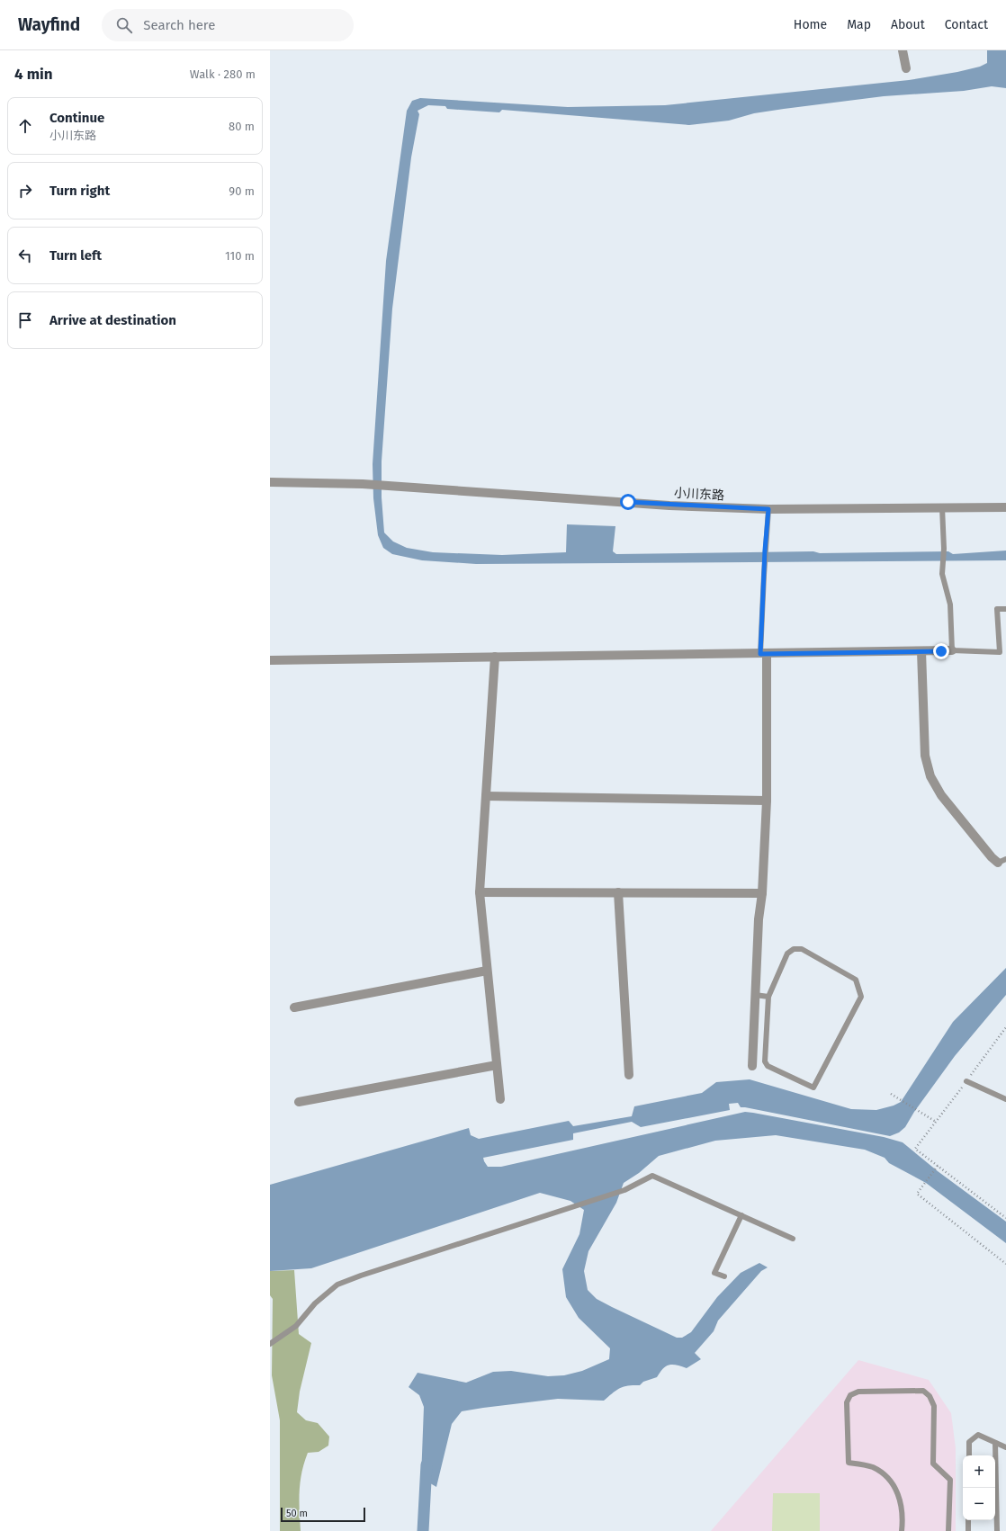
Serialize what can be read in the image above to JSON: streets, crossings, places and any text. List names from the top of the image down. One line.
{"streets":{"street":["小川东路"]},"scale_bar":"50 m","page":{"header":"Wayfind","search":"Search here","nav":["Home","Map","About","Contact"],"heading":["4 min","Walk · 280 m"],"list":[["Continue","小川东路","80 m"],["Turn right","90 m"],["Turn left","110 m"],"Arrive at destination"],"map_buttons":["+","−"],"scale":"50 m"}}
